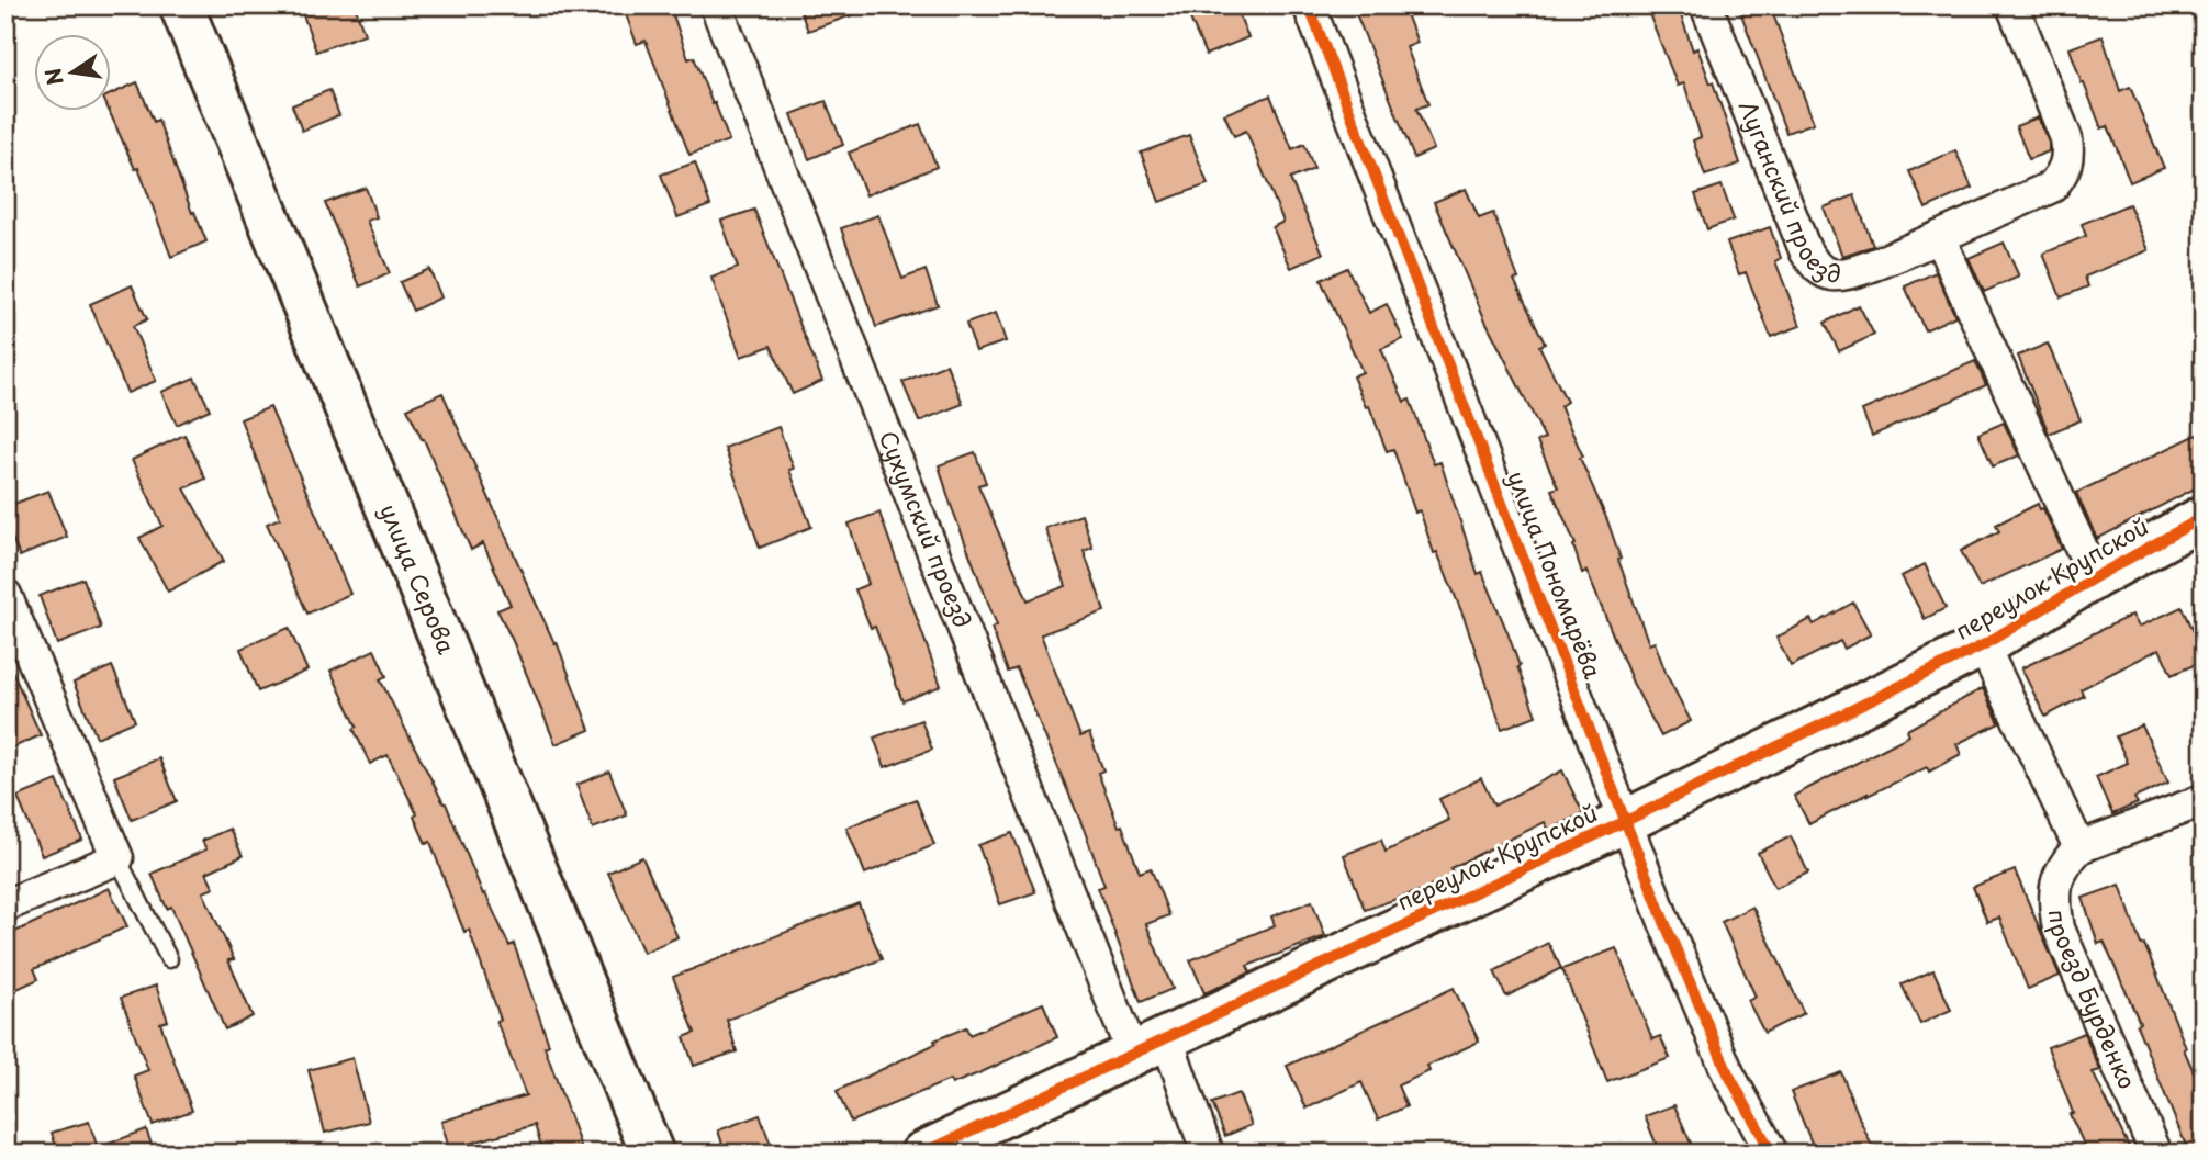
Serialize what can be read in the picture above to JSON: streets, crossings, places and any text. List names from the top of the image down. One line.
{"streets":{"street":["Луганский проезд","Сухумский проезд","улица Пономарёва","улица Серова","переулок Крупской","проезд Бурденко"]},"crossings":[["Сухумский проезд","переулок Крупской"],["улица Пономарёва","переулок Крупской"]],"north":"left"}
